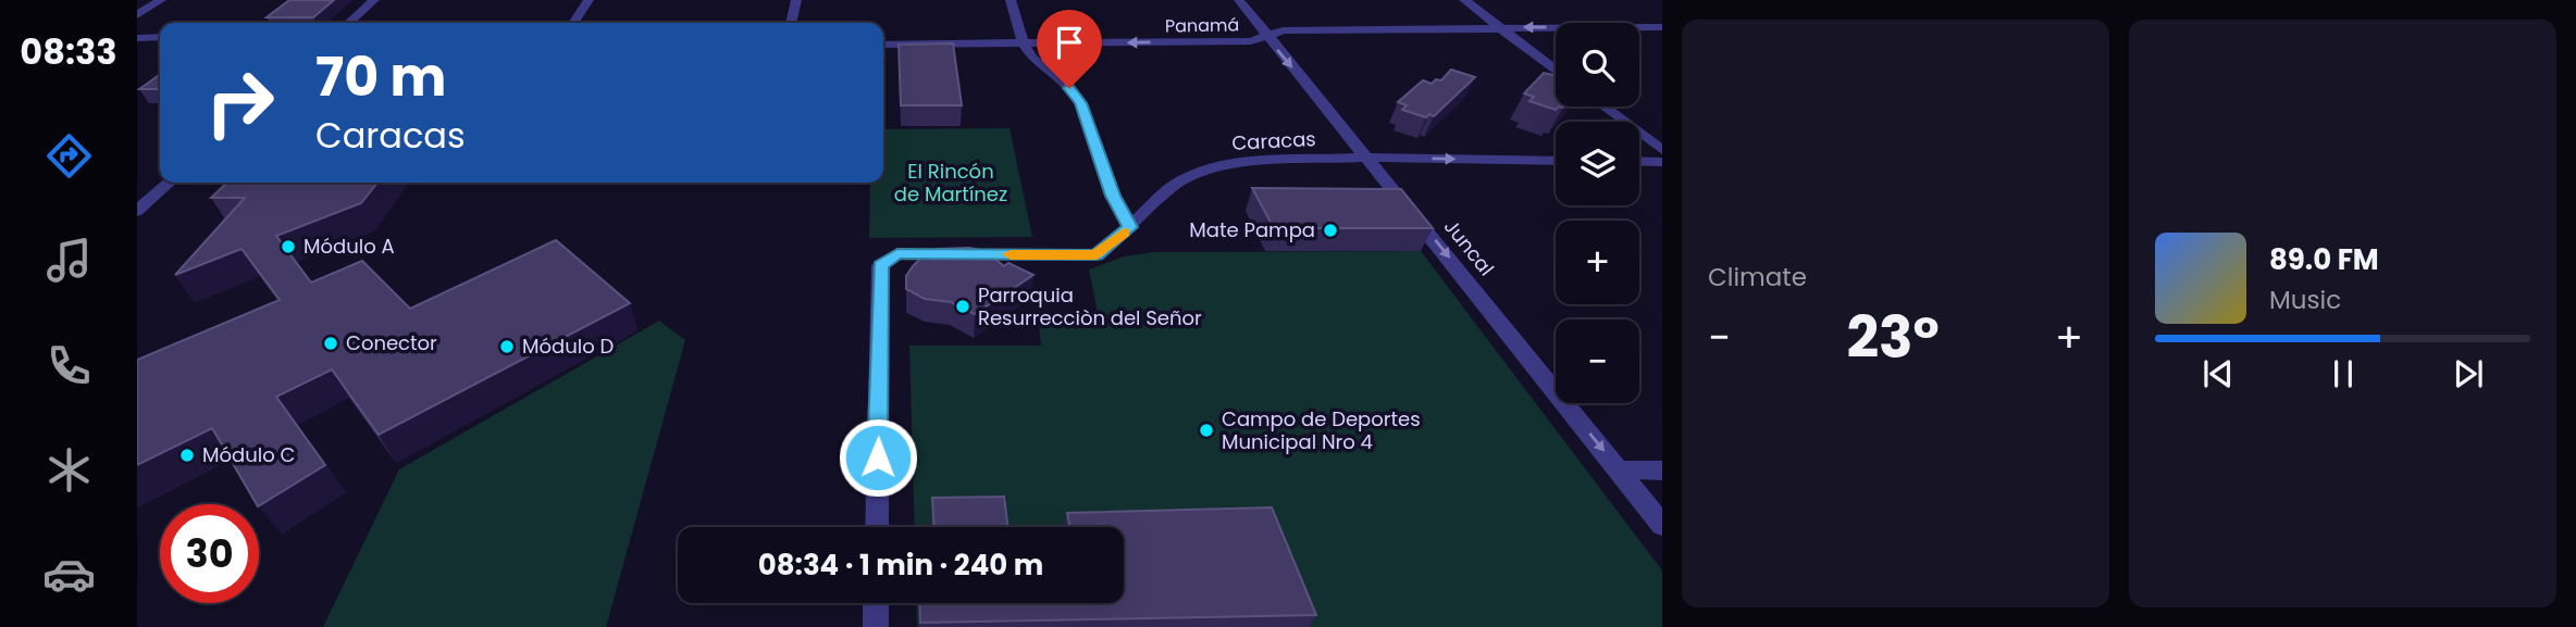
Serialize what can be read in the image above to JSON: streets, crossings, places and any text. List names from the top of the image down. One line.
{"streets":{"street":["Panamá","Caracas","Juncal"]},"crossings":[["Panamá","Juncal"],["Caracas","Juncal"]],"one_way":["Panamá","Juncal"],"parks":["El Rincón de Martínez"],"places":["Mate Pampa","Módulo A","Parroquia Resurrecciòn del Señor","Conector","Módulo D","Campo de Deportes Municipal Nro 4","Módulo C"],"page":{"tabs":"08:33","tile":"Climate","map_buttons":["+","−"],"turn":["70 m","Caracas"],"song":["89.0 FM","Music"],"heat":["−","23°","+"],"limit":"30","trip":"08:34 · 1 min · 240 m"}}
